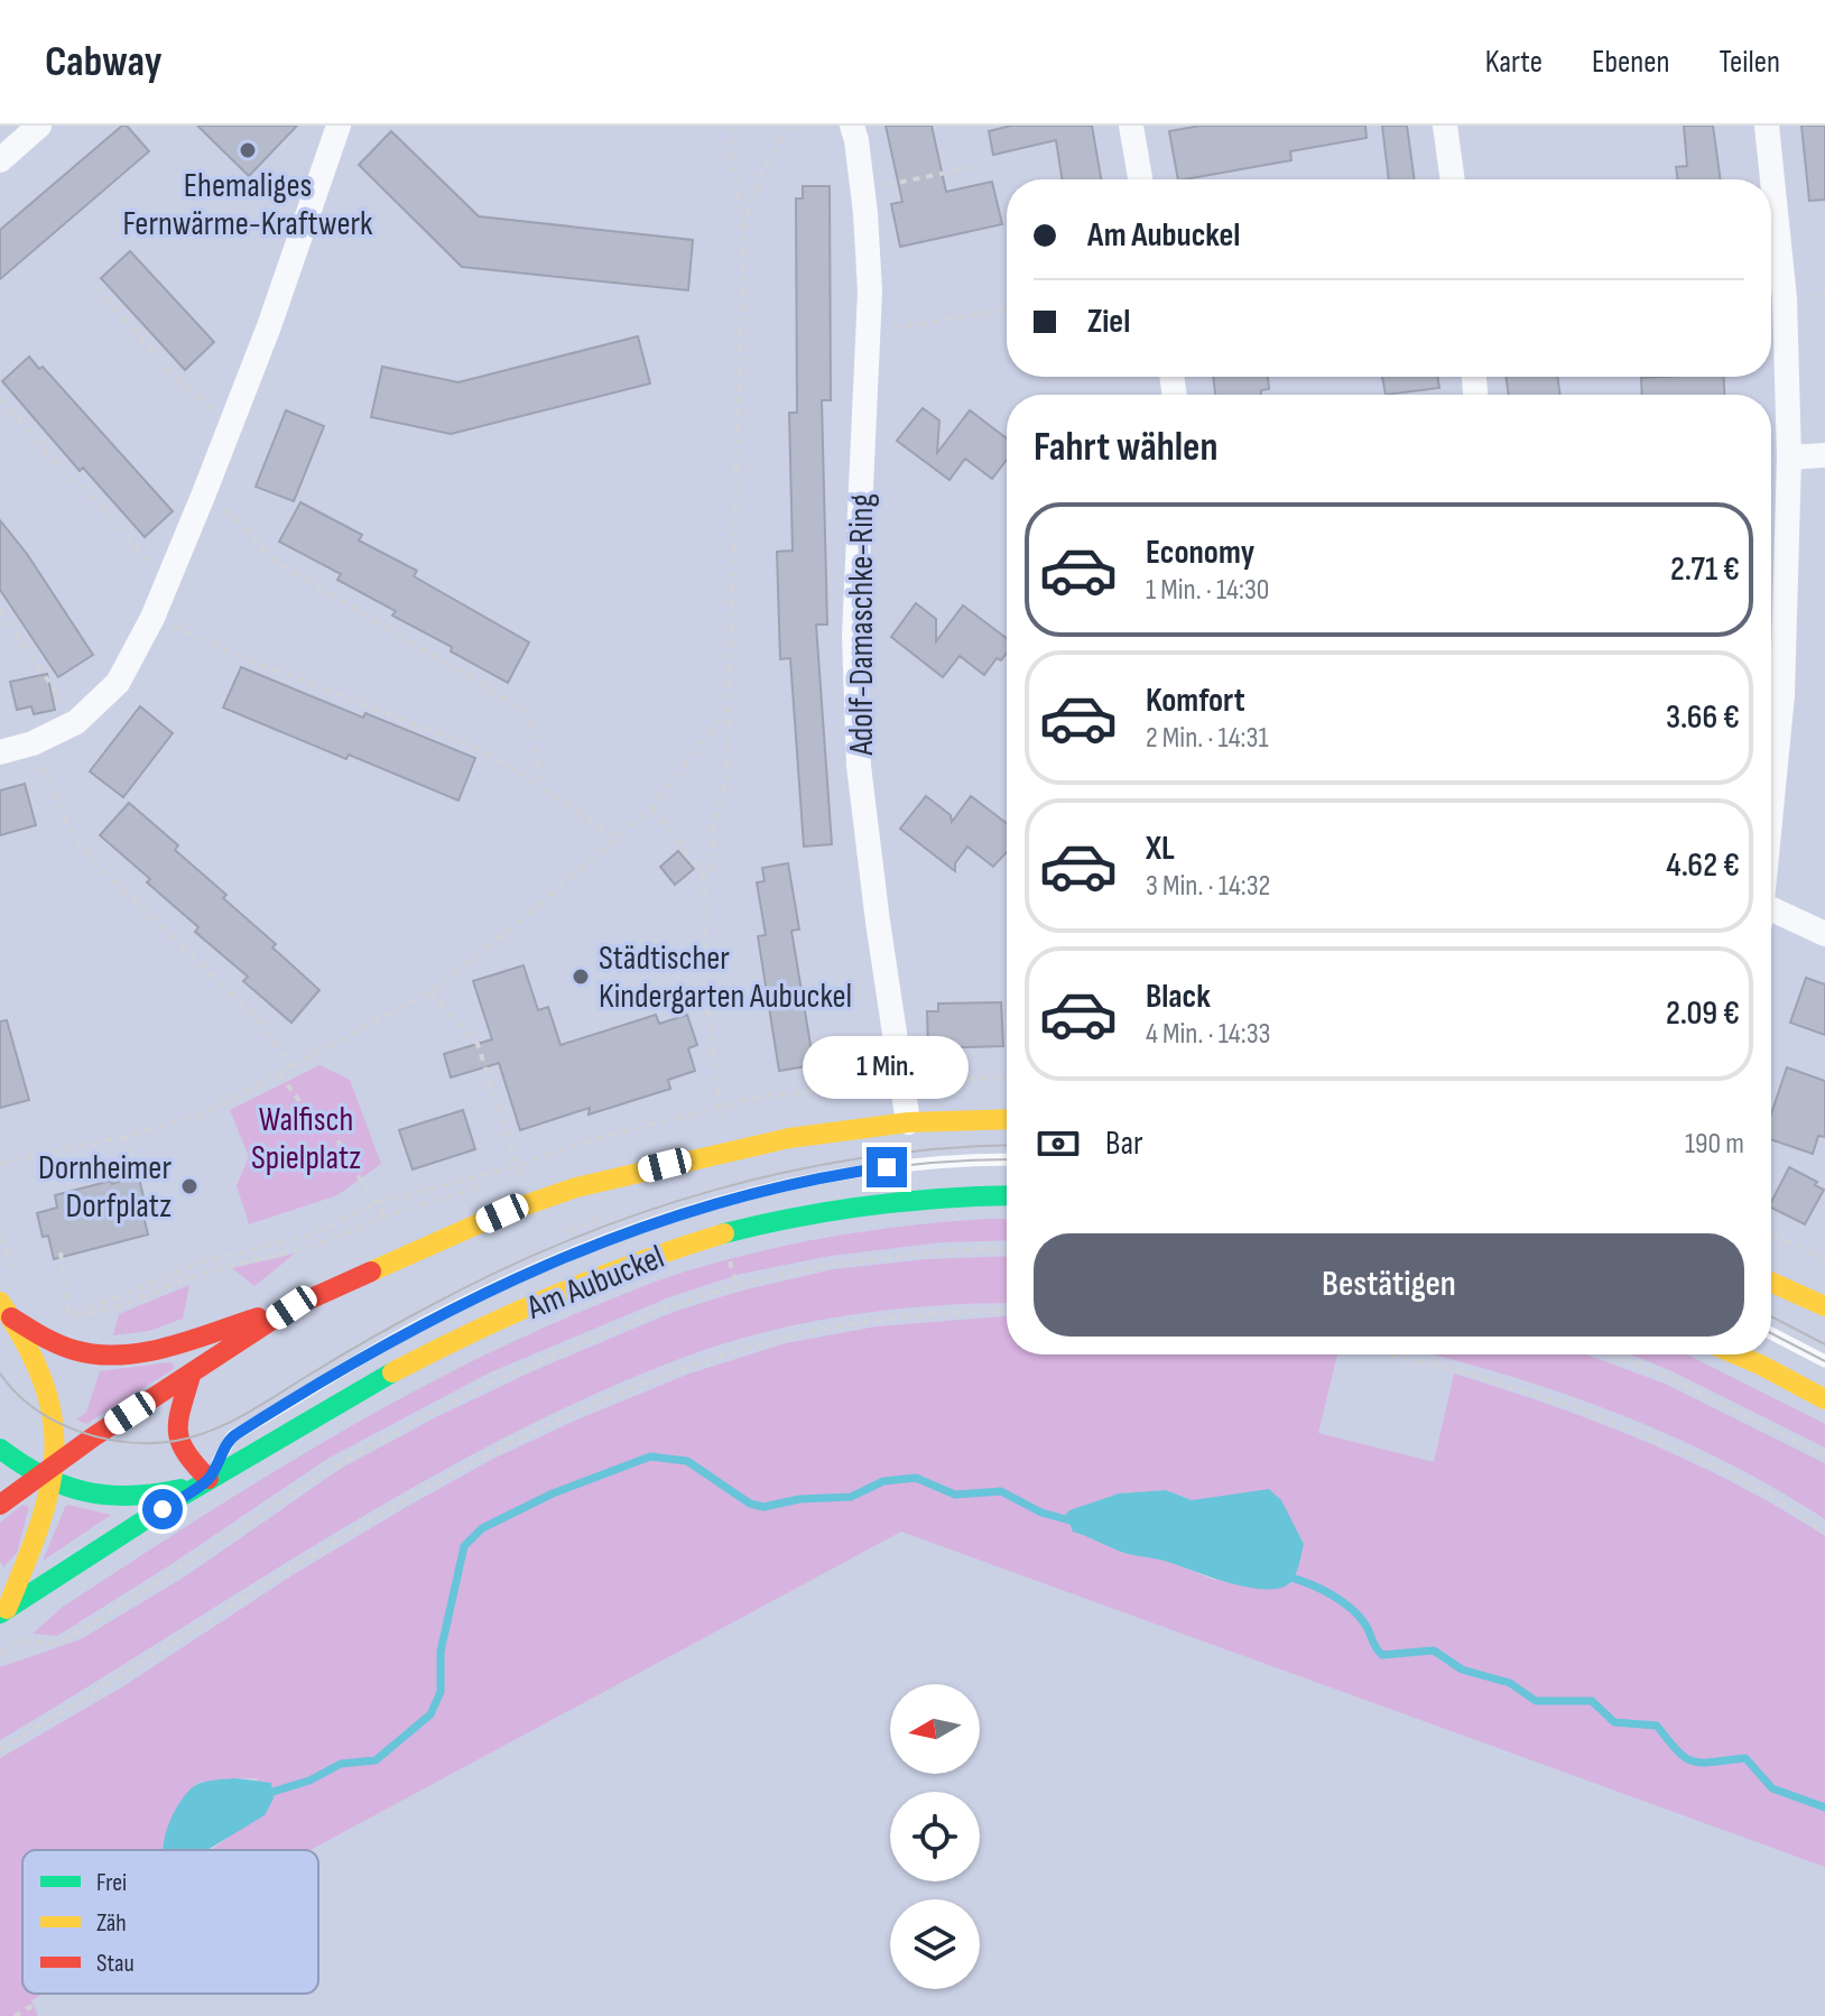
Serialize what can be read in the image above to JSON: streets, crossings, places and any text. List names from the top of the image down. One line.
{"streets":{"main road":["Am Aubuckel"],"street":["Adolf-Damaschke-Ring"]},"parks":["Walfisch Spielplatz"],"places":["Ehemaliges Fernwärme-Kraftwerk","Städtischer Kindergarten Aubuckel","Dornheimer Dorfplatz"],"legend":["Frei","Zäh","Stau"],"north":"left","page":{"header":"Cabway","nav":["Karte","Ebenen","Teilen"],"banner":["Am Aubuckel","Ziel"],"heading":"Fahrt wählen","list":[{"name":"Economy","note":"1 Min. · 14:30","value":"2.71 €"},{"name":"Komfort","note":"2 Min. · 14:31","value":"3.66 €"},{"name":"XL","note":"3 Min. · 14:32","value":"4.62 €"},{"name":"Black","note":"4 Min. · 14:33","value":"2.09 €"}],"bubble":"1 Min.","pay":["Bar","190 m"],"buttons":"Bestätigen"}}
